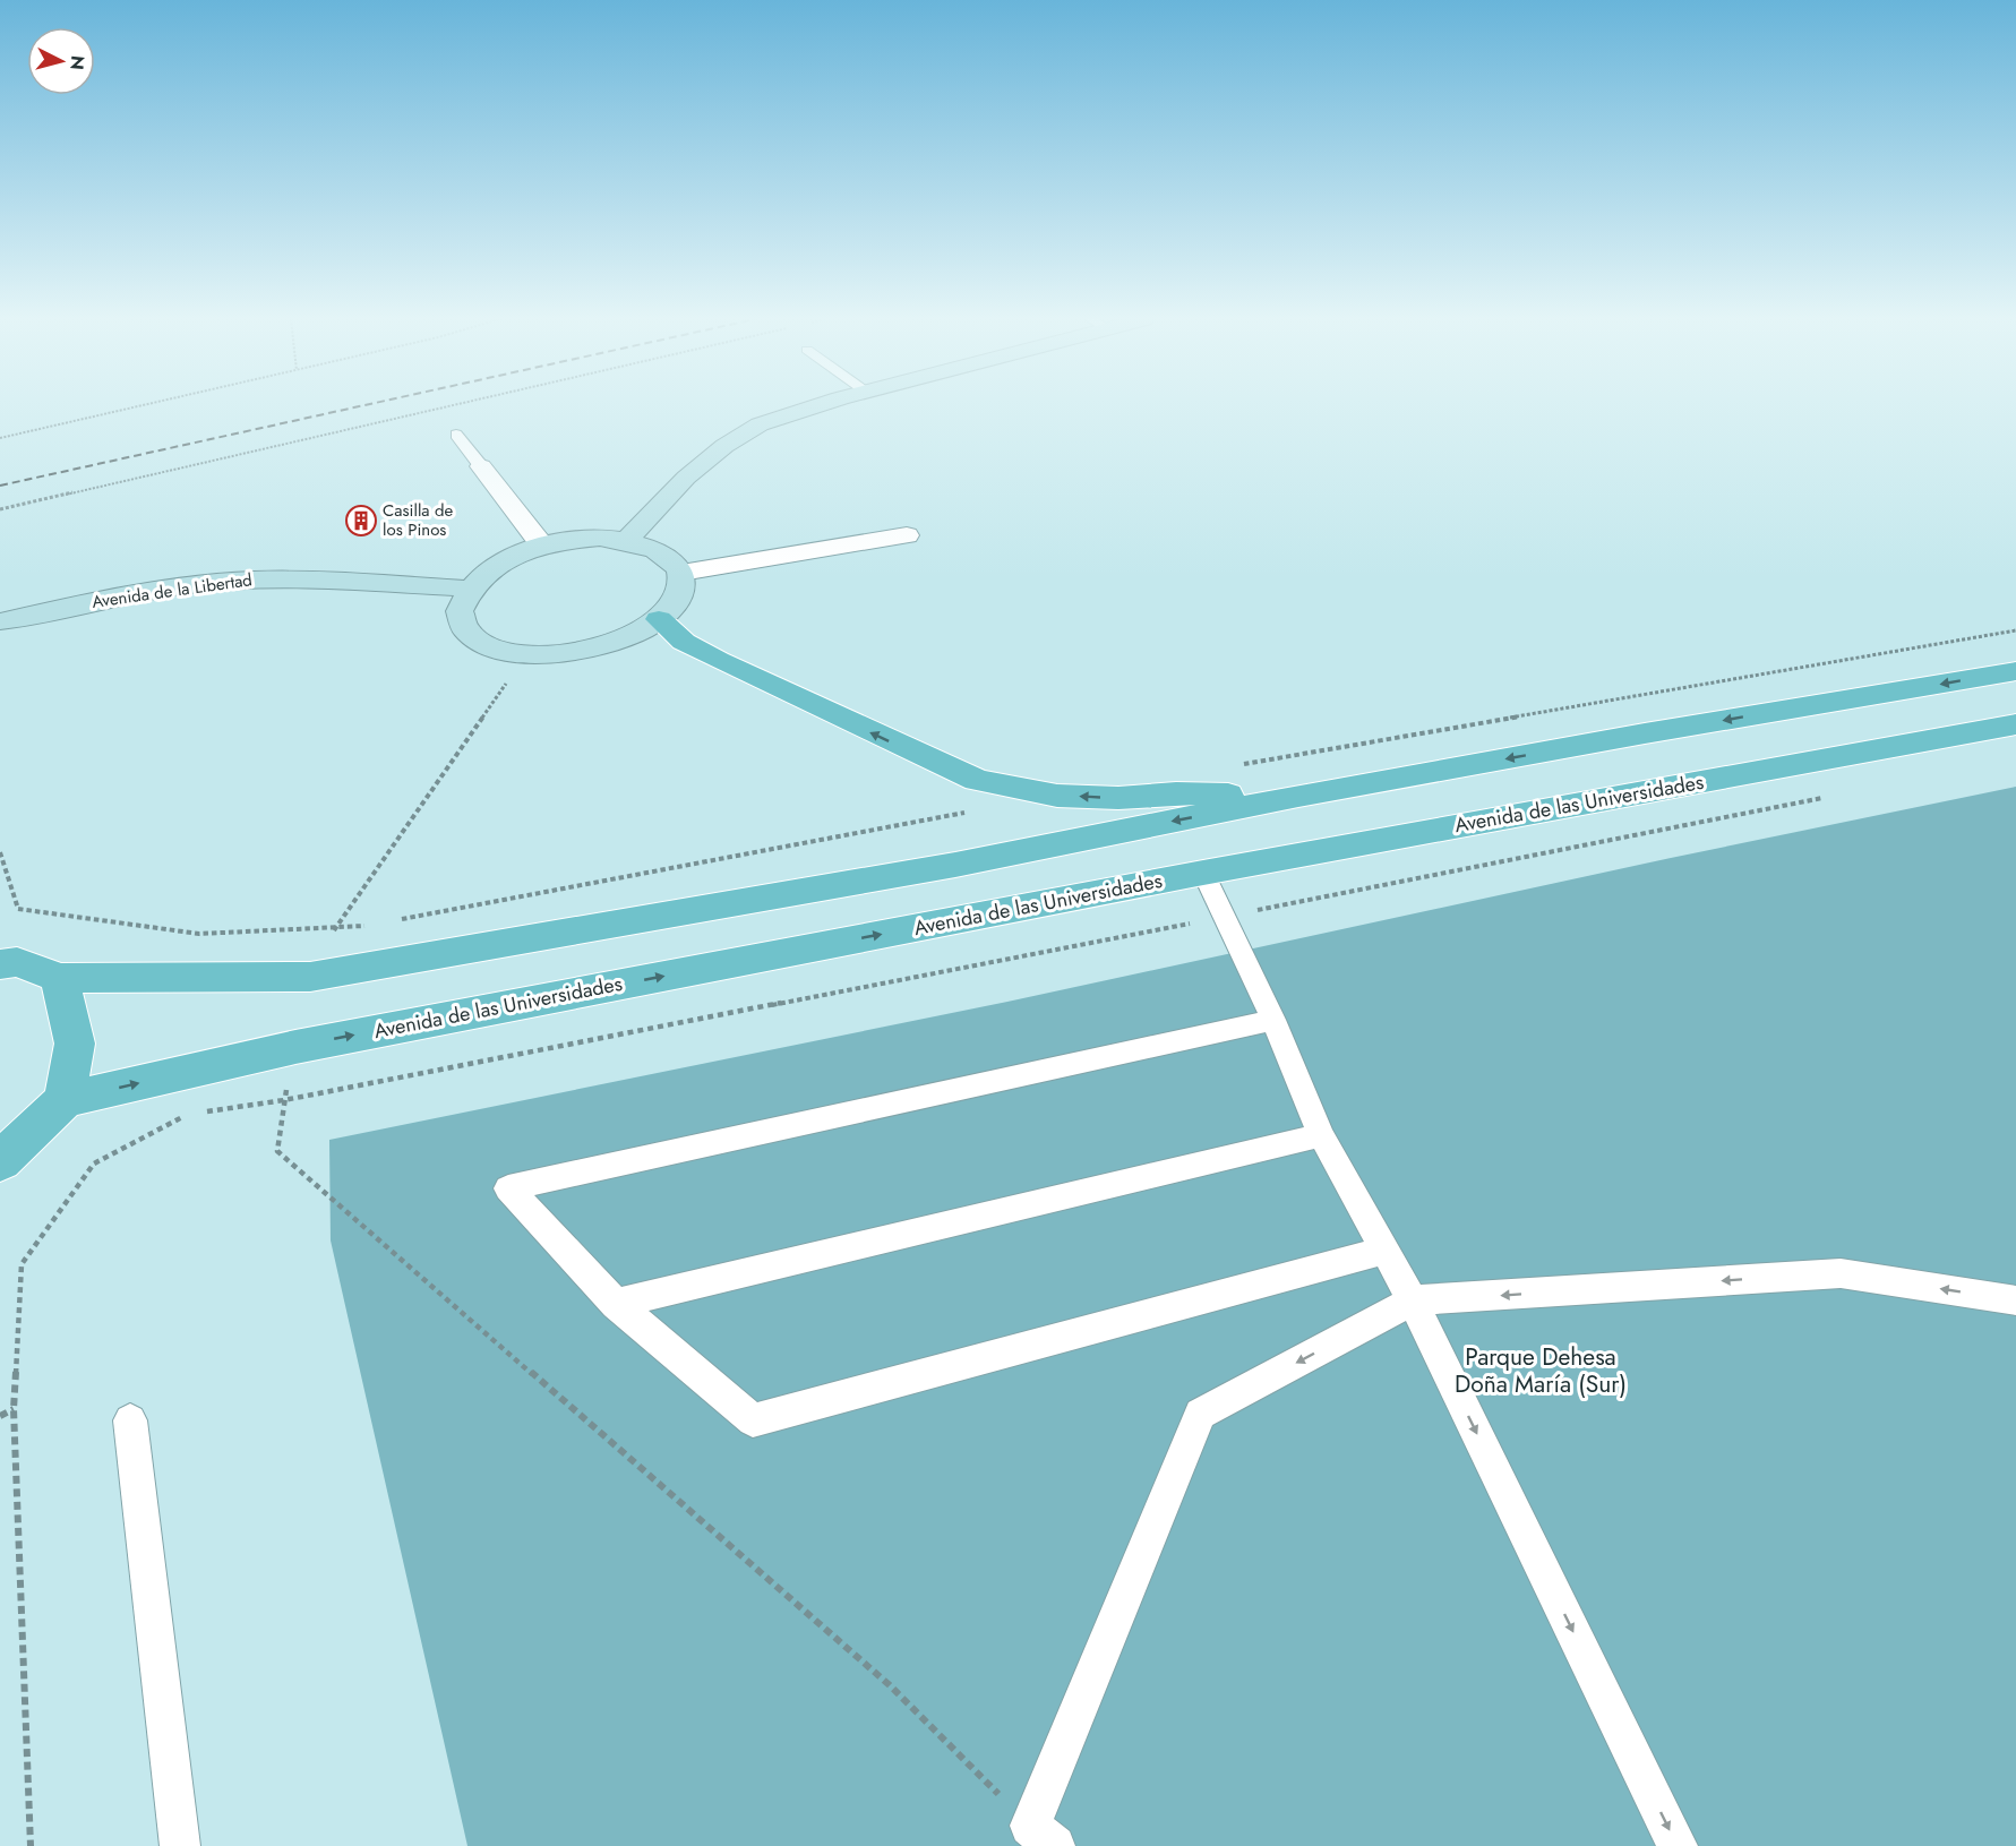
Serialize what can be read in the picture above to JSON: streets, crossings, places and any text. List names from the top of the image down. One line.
{"streets":{"main road":["Avenida de la Libertad","Avenida de las Universidades"]},"parks":["Parque Dehesa Doña María (Sur)"],"places":{"building":["Casilla de los Pinos"]},"north":"right"}
